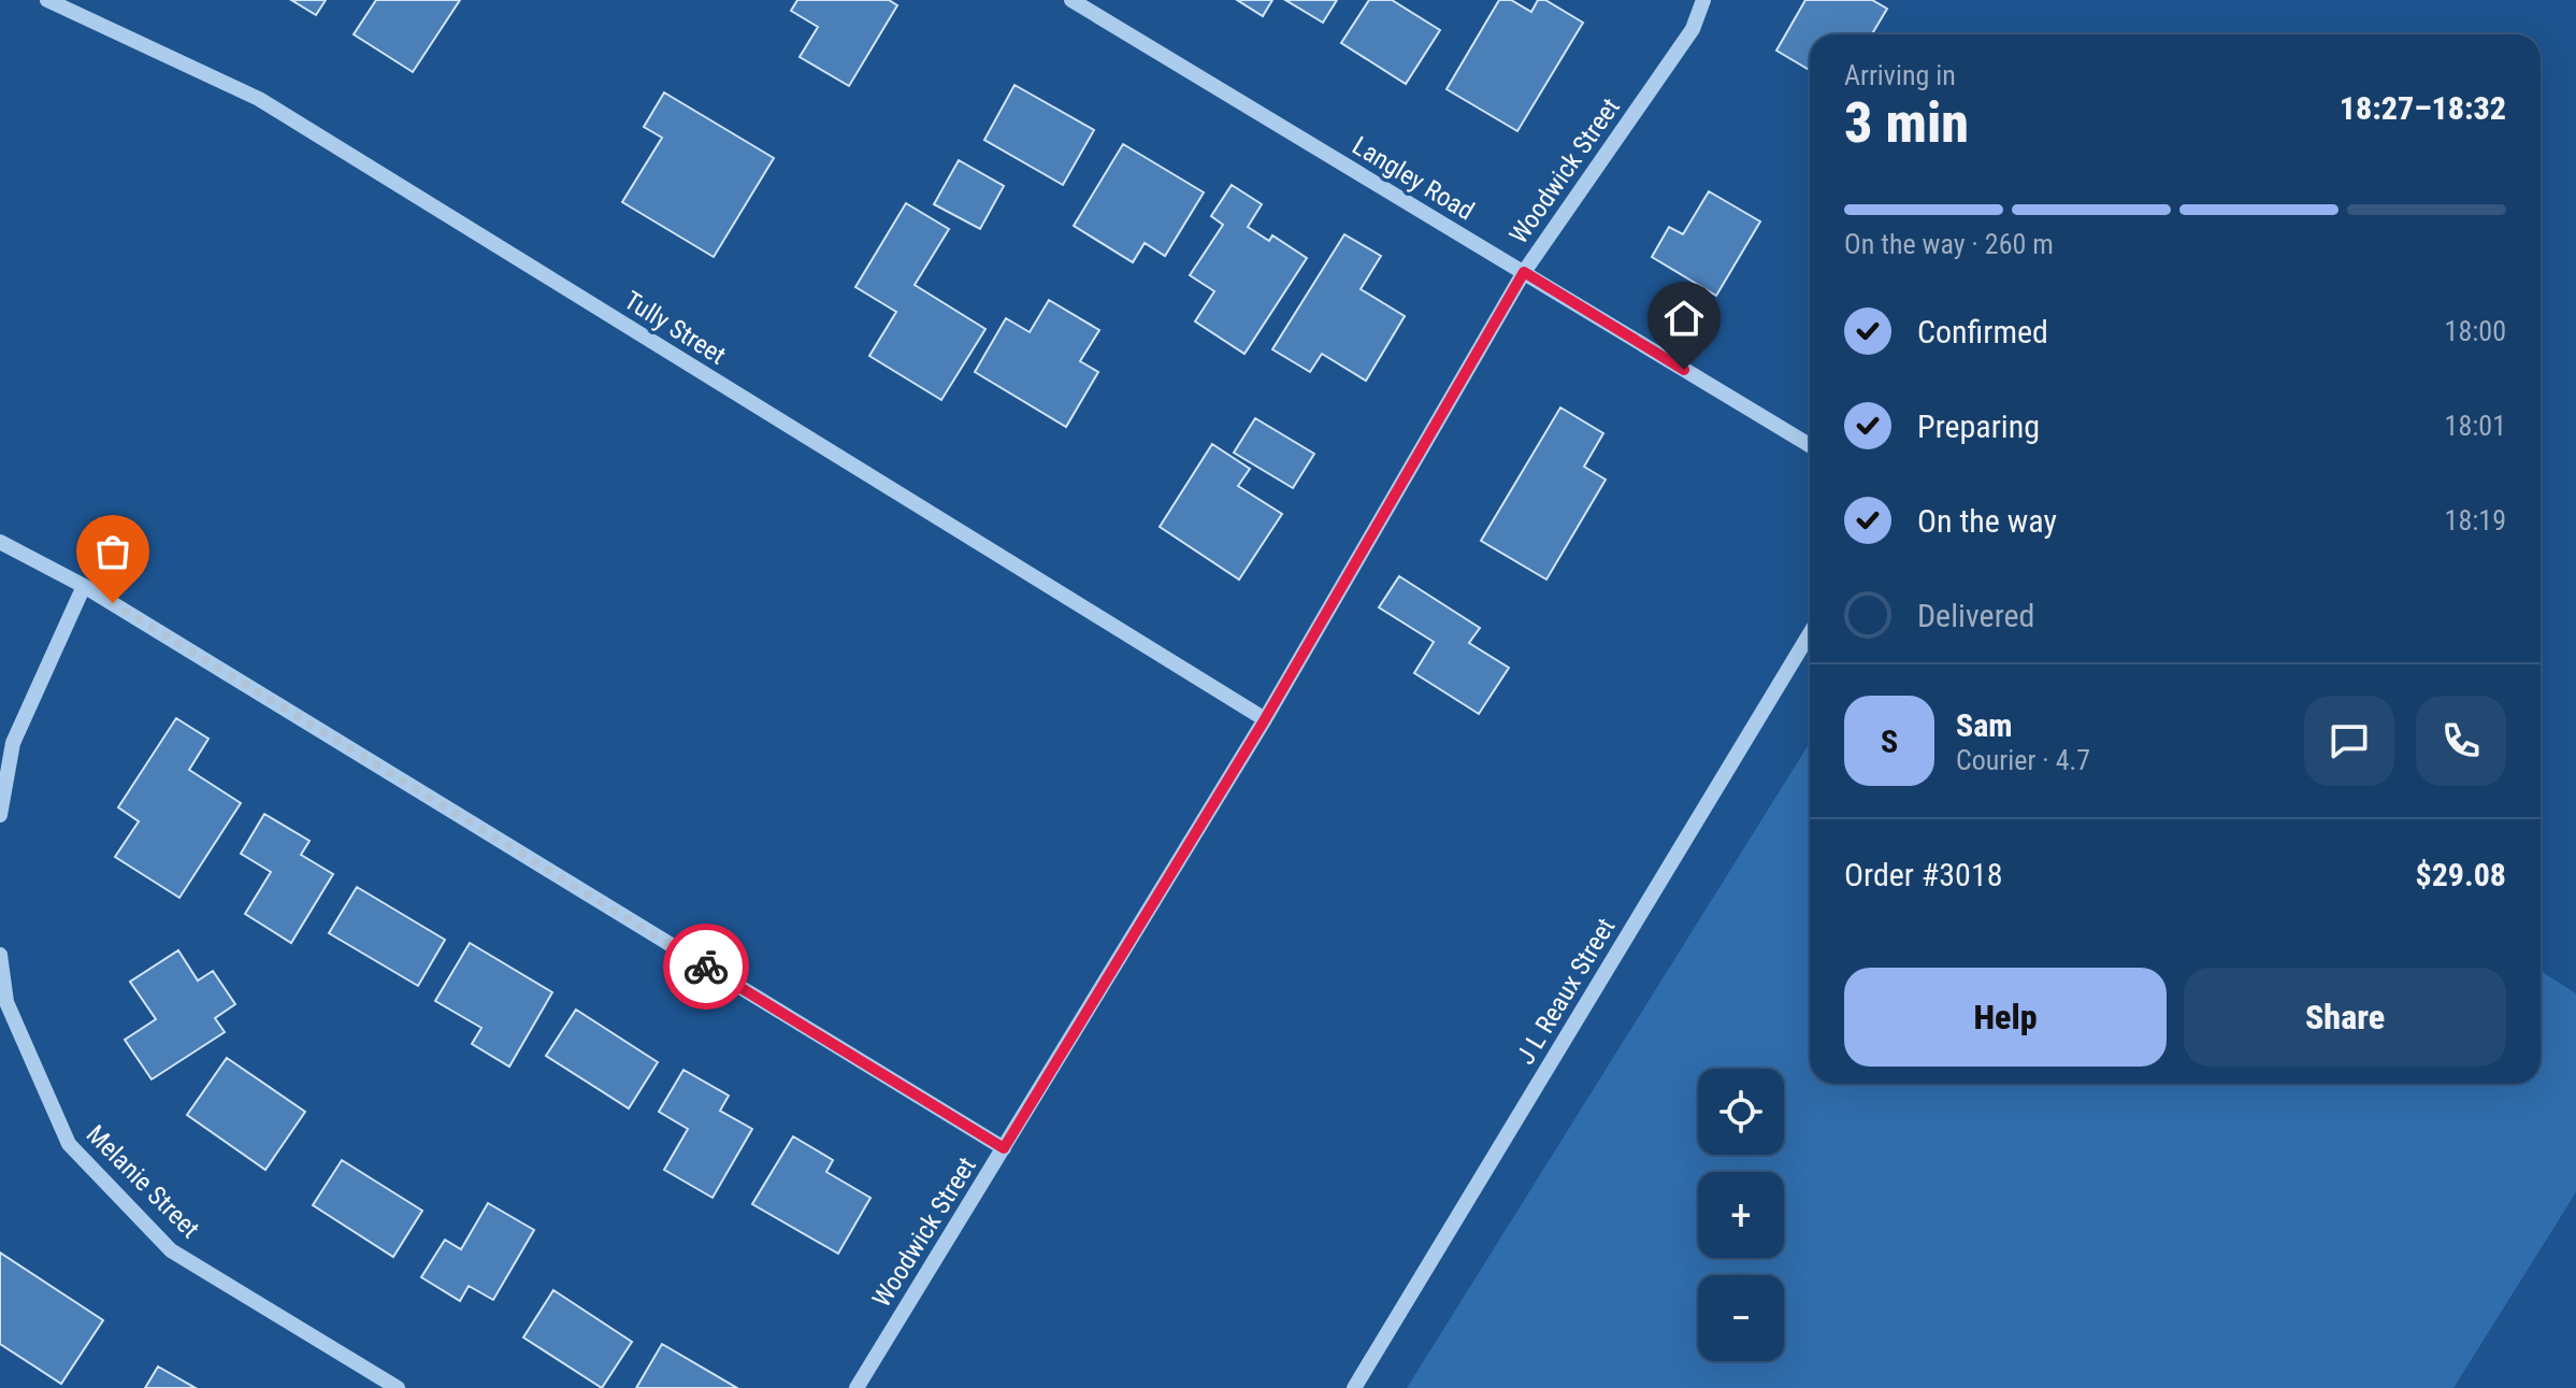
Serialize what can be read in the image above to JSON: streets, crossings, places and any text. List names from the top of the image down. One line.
{"streets":{"street":["Woodwick Street","Langley Road","Tully Street","J L Reaux Street","Melanie Street"]},"crossings":[["Woodwick Street","Langley Road"],["Woodwick Street","Tully Street"]],"page":{"heading":["3 min","Arriving in","18:27–18:32"],"panel":["Sam","Courier · 4.7","Order #3018","$29.08"],"bar":"On the way · 260 m","list":[["Confirmed","18:00"],["Preparing","18:01"],["On the way","18:19"],"Delivered"],"round":"S","buttons":["Help","Share"],"map_buttons":["+","−"]}}
